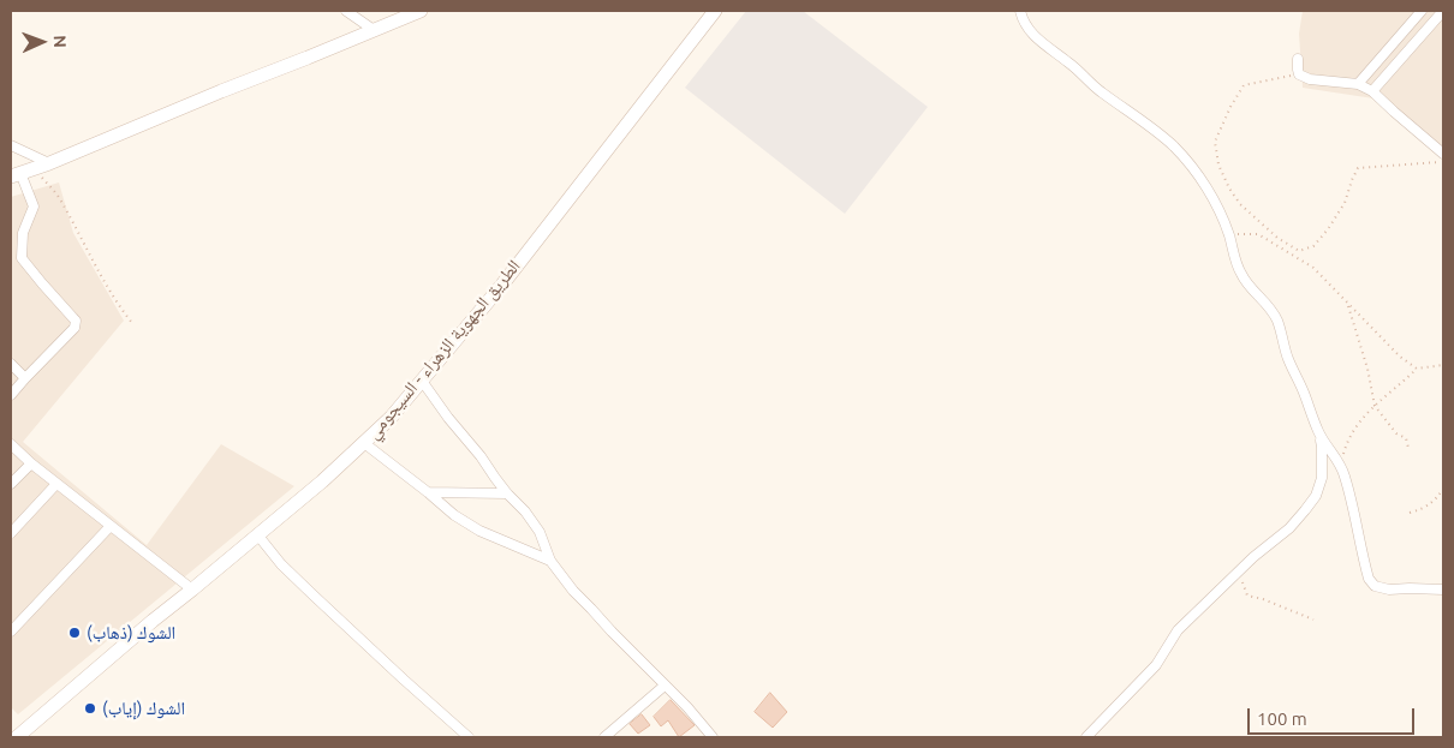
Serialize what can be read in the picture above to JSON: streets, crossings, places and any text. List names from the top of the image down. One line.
{"streets":{"main road":["الطريق الجهوية الزهراء - السيجومي"]},"places":["الشوك (ذهاب)","الشوك (إياب)"],"scale_bar":"100 m","north":"right"}
